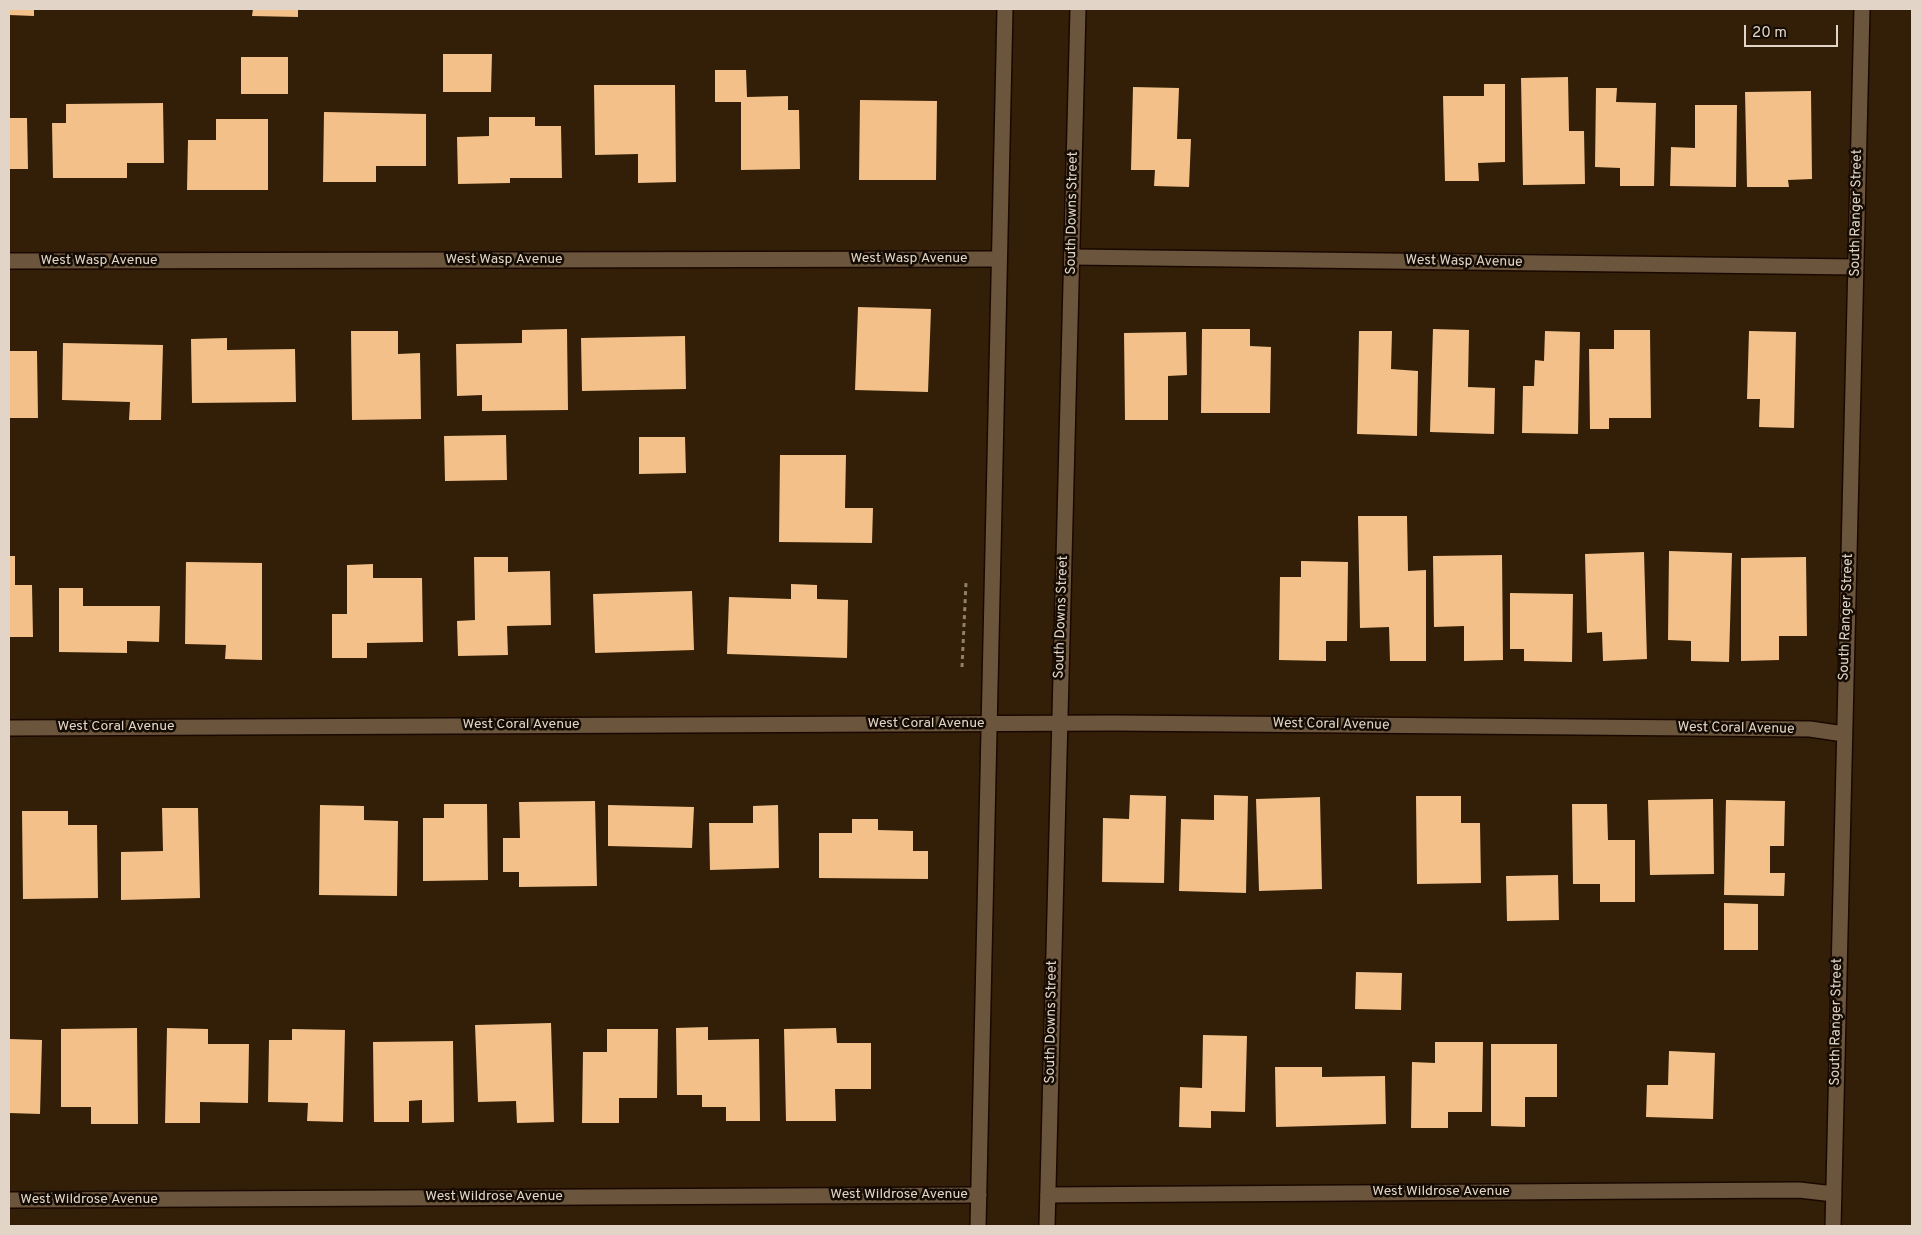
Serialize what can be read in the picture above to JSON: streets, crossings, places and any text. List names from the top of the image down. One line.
{"streets":{"street":["South Downs Street","South Ranger Street","West Wasp Avenue","West Coral Avenue","West Wildrose Avenue"]},"crossings":[["South Downs Street","West Wasp Avenue"],["South Downs Street","West Coral Avenue"],["South Downs Street","West Wildrose Avenue"],["South Ranger Street","West Wasp Avenue"],["South Ranger Street","West Coral Avenue"],["South Ranger Street","West Wildrose Avenue"]],"scale_bar":"20 m"}
